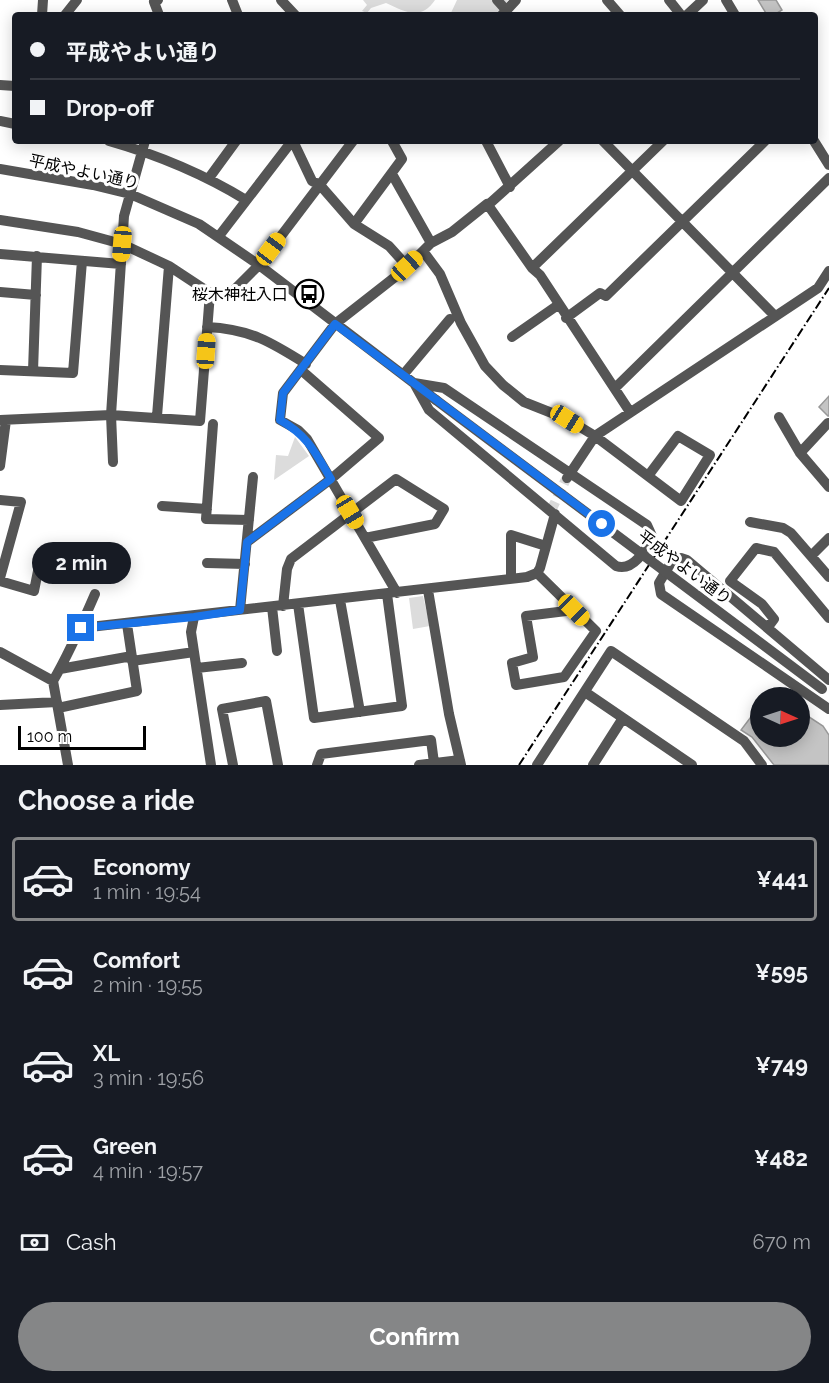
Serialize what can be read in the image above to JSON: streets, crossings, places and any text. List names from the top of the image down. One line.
{"streets":{"street":["平成やよい通り"]},"places":{"bus stop":["桜木神社入口"]},"scale_bar":"100 m","north":"right","page":{"banner":["平成やよい通り","Drop-off"],"bubble":"2 min","scale":"100 m","heading":"Choose a ride","list":[{"name":"Economy","note":"1 min · 19:54","value":"¥441"},{"name":"Comfort","note":"2 min · 19:55","value":"¥595"},{"name":"XL","note":"3 min · 19:56","value":"¥749"},{"name":"Green","note":"4 min · 19:57","value":"¥482"}],"pay":["Cash","670 m"],"buttons":"Confirm"}}
